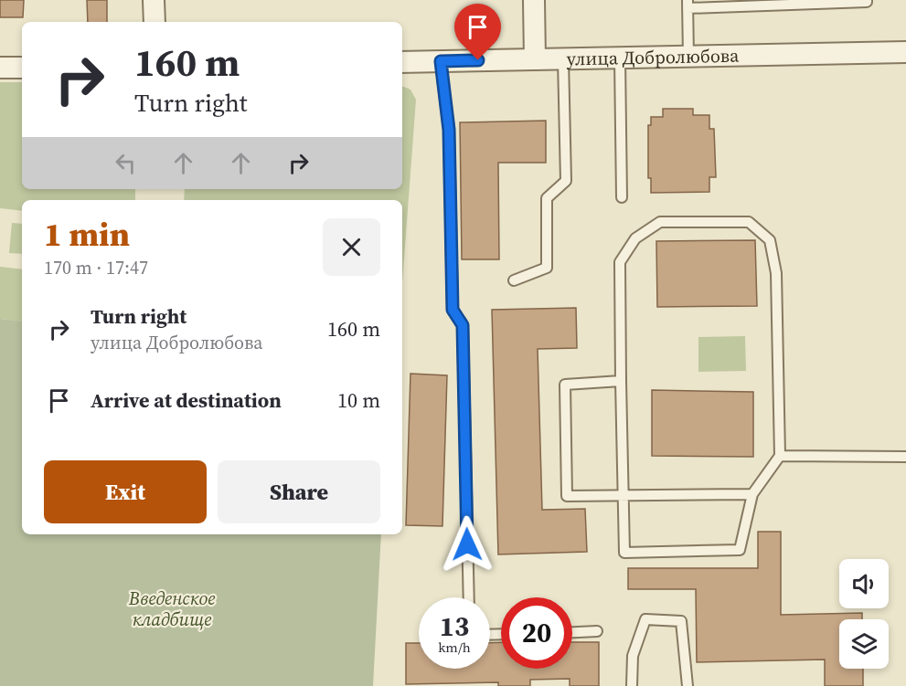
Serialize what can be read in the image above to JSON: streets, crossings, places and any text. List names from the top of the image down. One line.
{"streets":{"street":["улица Добролюбова"]},"parks":["Введенское кладбище"],"page":{"turn":["160 m","Turn right"],"heading":["1 min","170 m · 17:47"],"list":[{"name":"Turn right","note":"улица Добролюбова","value":"160 m"},{"name":"Arrive at destination","value":"10 m"}],"buttons":["Exit","Share"],"speed":"13 km/h","limit":"20"}}
